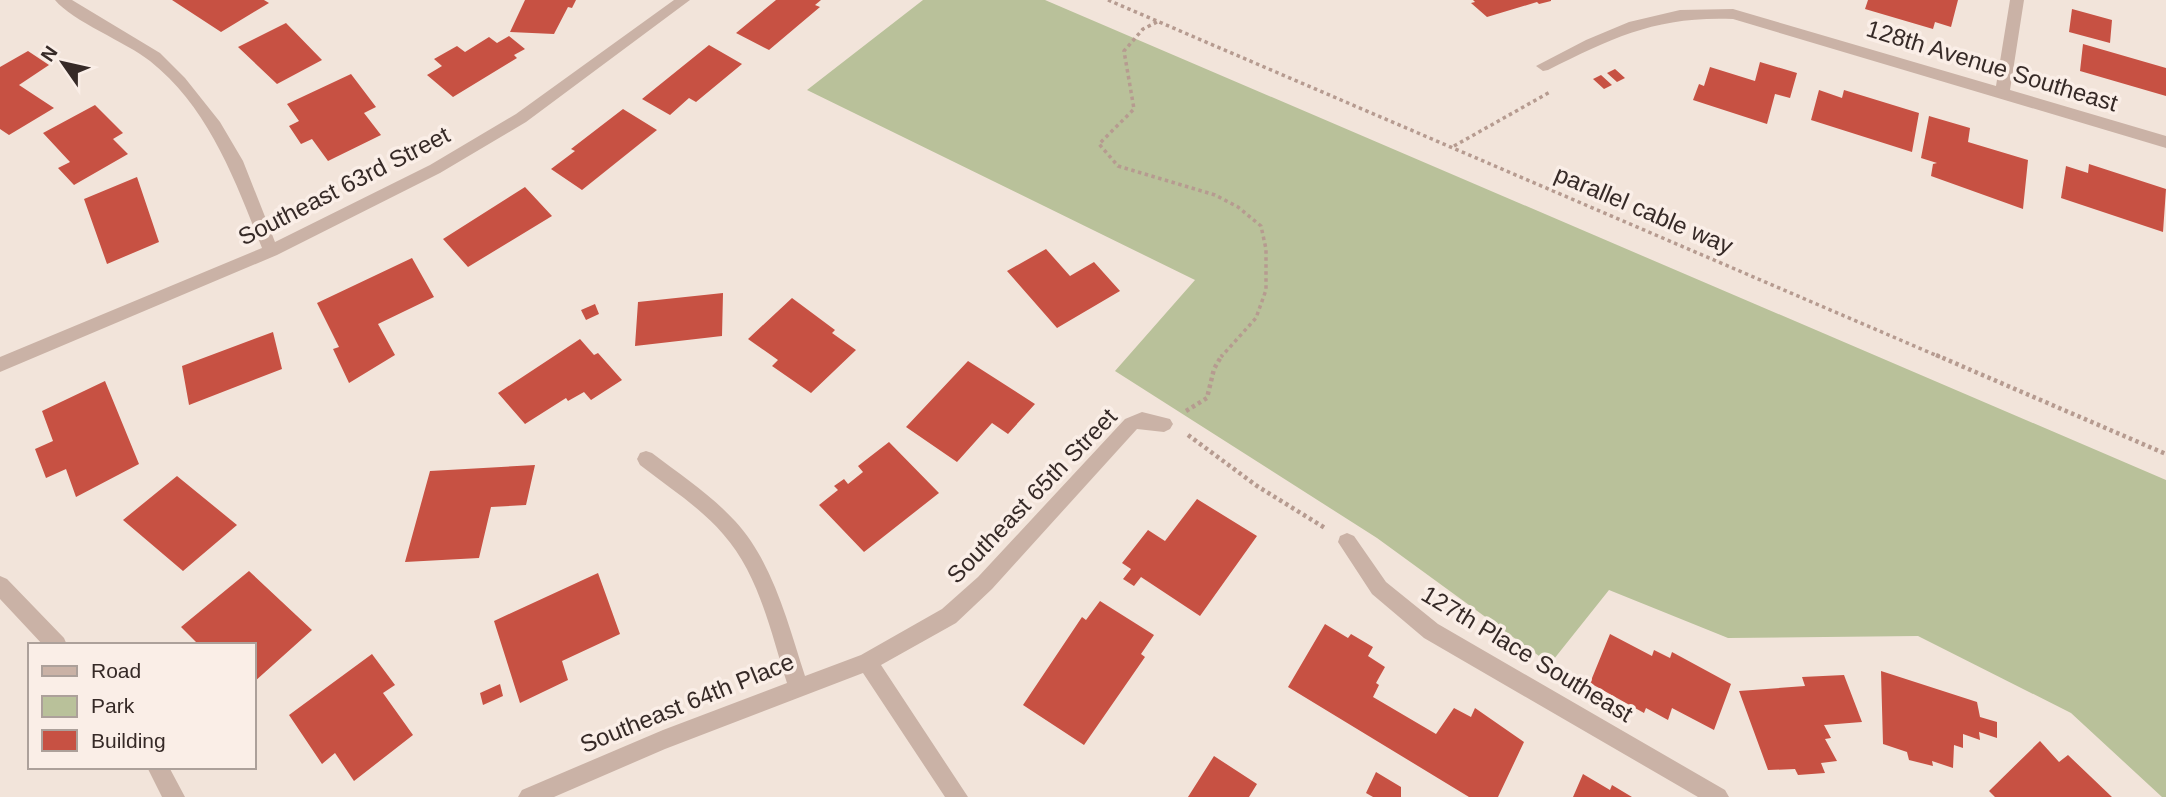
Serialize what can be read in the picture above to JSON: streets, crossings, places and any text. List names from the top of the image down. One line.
{"streets":{"street":["128th Avenue Southeast","Southeast 63rd Street","Southeast 65th Street","127th Place Southeast","Southeast 64th Place"],"path":["parallel cable way"]},"crossings":[["Southeast 65th Street","Southeast 64th Place"]],"legend":["Road","Park","Building"],"north":"top left"}
